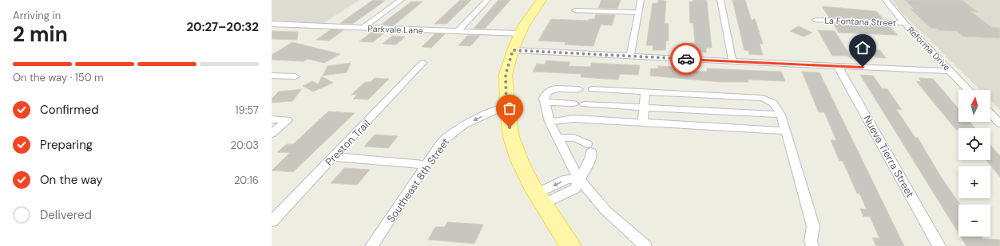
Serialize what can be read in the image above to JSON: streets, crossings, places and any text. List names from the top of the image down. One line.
{"streets":{"street":["La Fontana Street","Parkvale Lane","Reforma Drive","Preston Trail","Nueva Tierra Street","Southeast 8th Street"]},"crossings":[["La Fontana Street","Reforma Drive"]],"one_way":["Southeast 8th Street"],"north":"top","page":{"heading":["2 min","Arriving in","20:27–20:32"],"bar":"On the way · 150 m","map_buttons":["+","−"],"list":[["Confirmed","19:57"],["Preparing","20:03"],["On the way","20:16"],"Delivered"]}}
